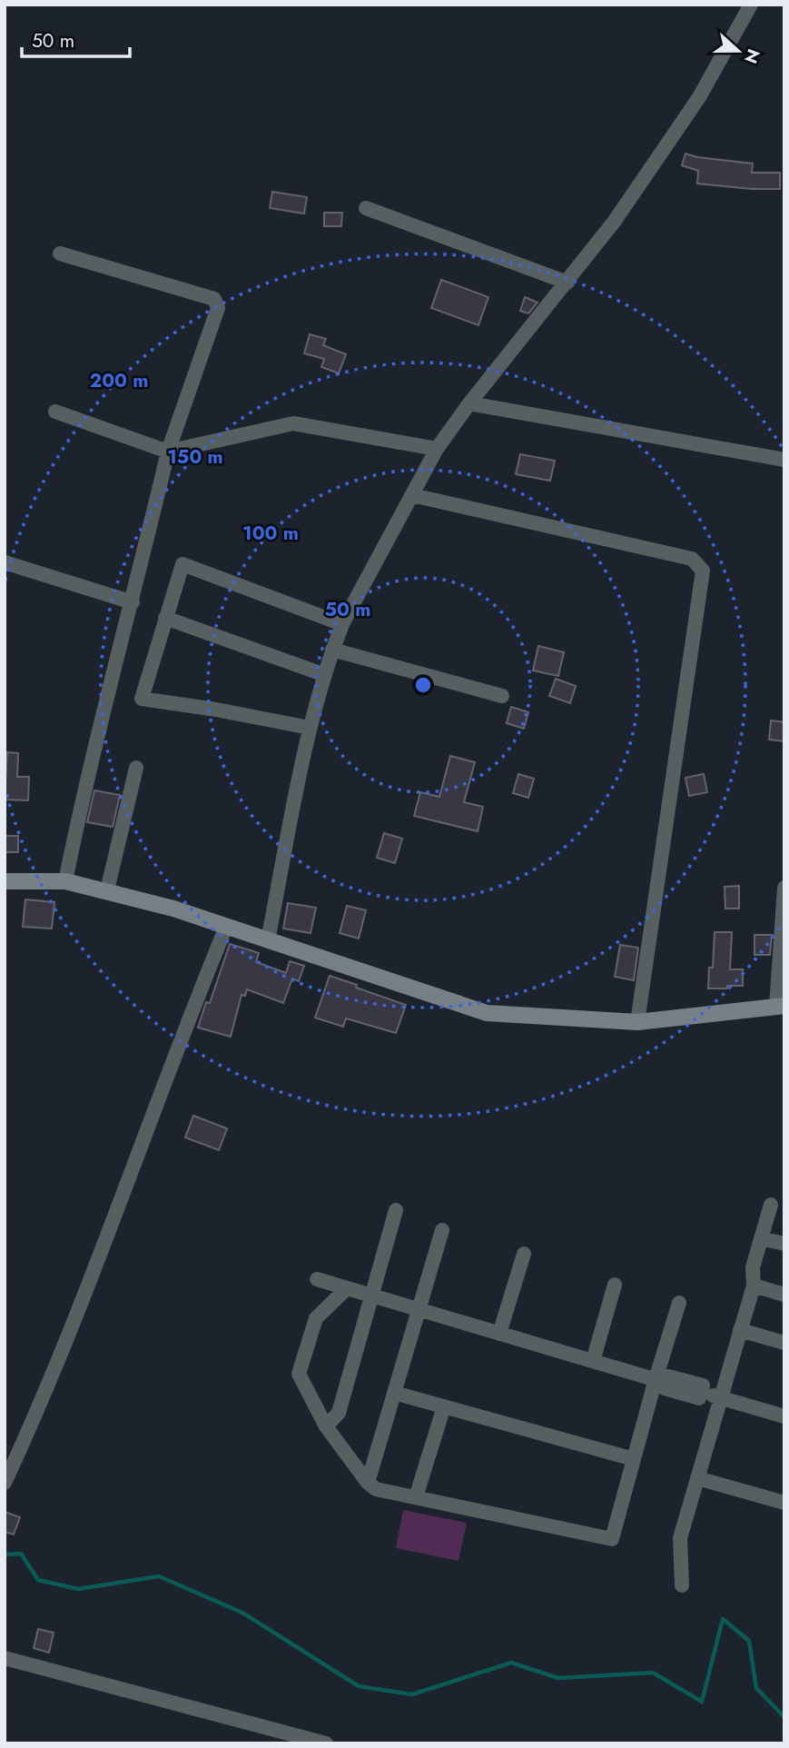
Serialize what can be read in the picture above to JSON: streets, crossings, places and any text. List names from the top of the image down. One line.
{"scale_bar":"50 m","north":"right","rings":["200 m","150 m","100 m","50 m"]}
